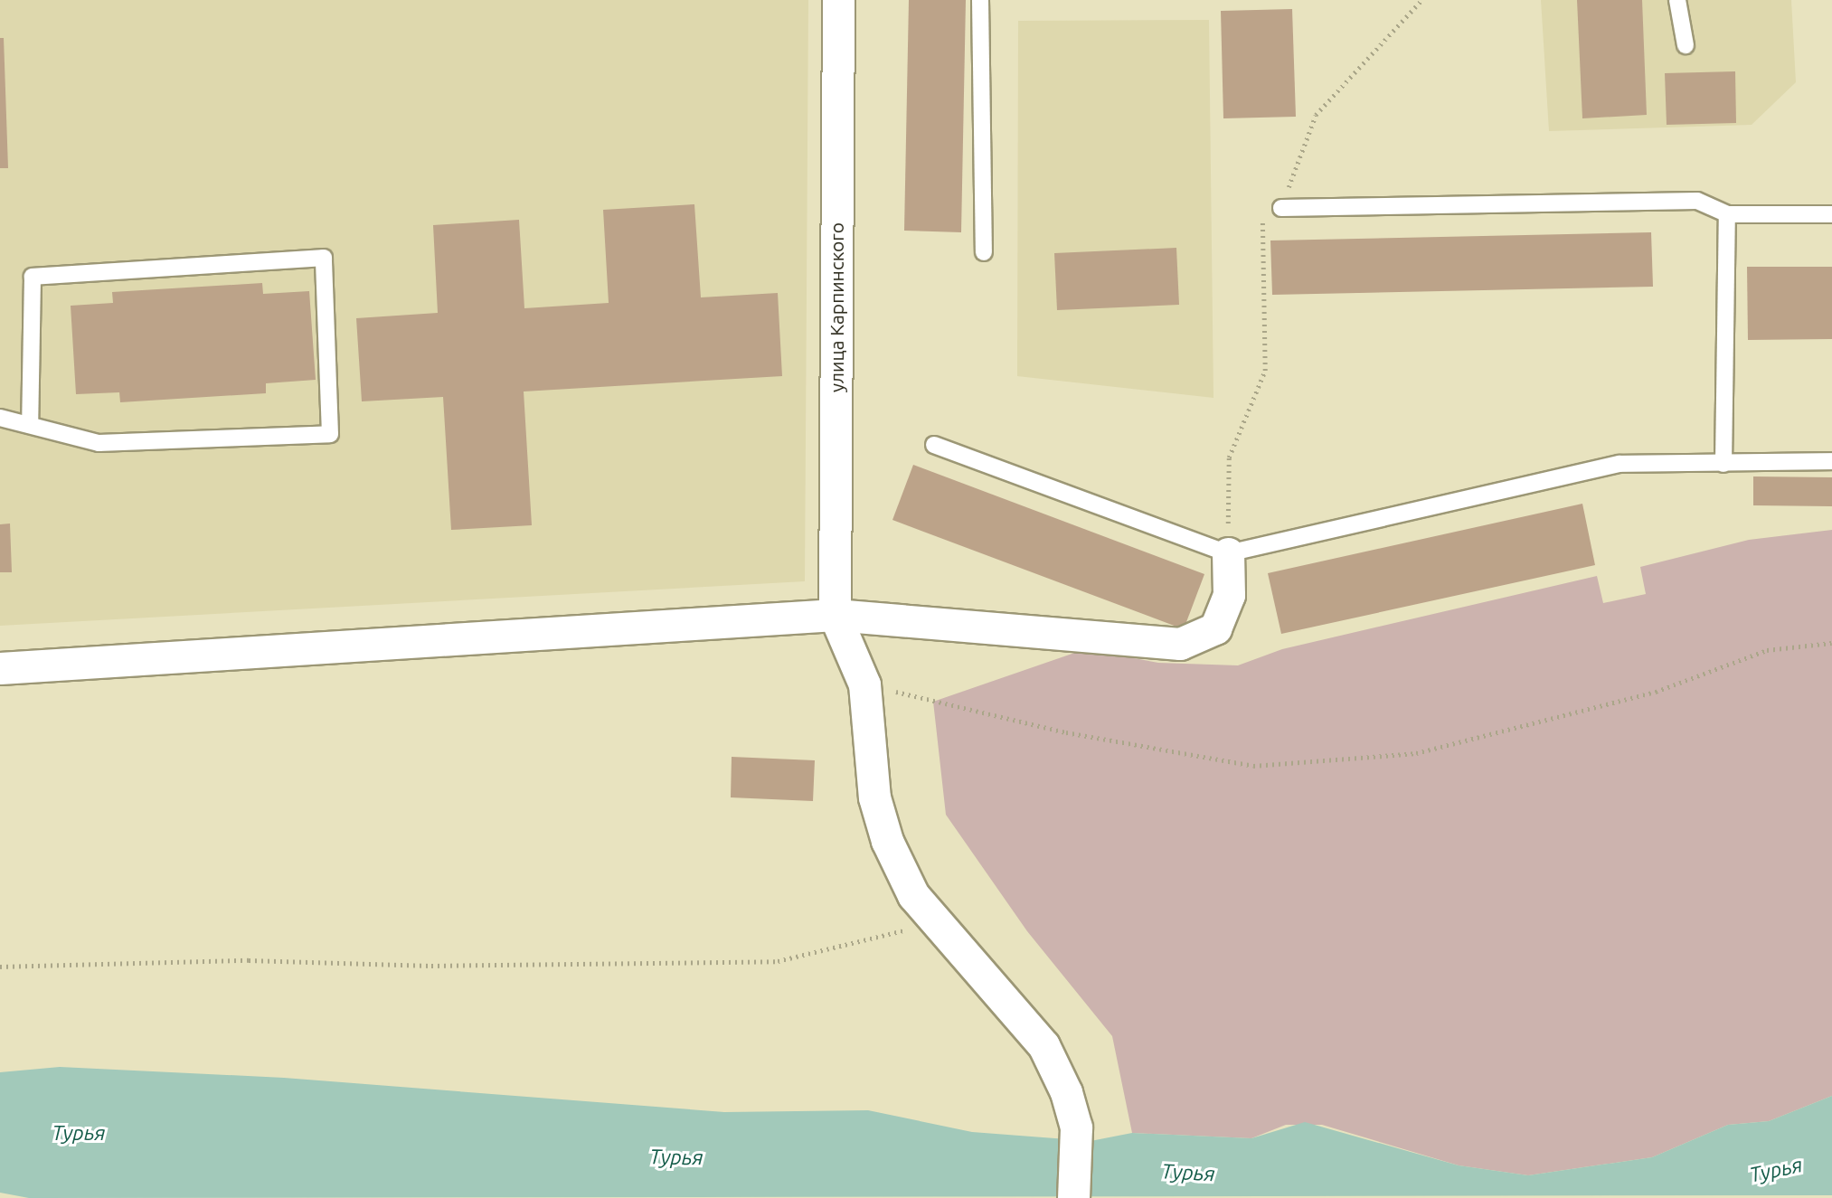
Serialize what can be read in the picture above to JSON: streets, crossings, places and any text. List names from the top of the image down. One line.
{"streets":{"street":["улица Карпинского"]},"water":["Турья"]}
